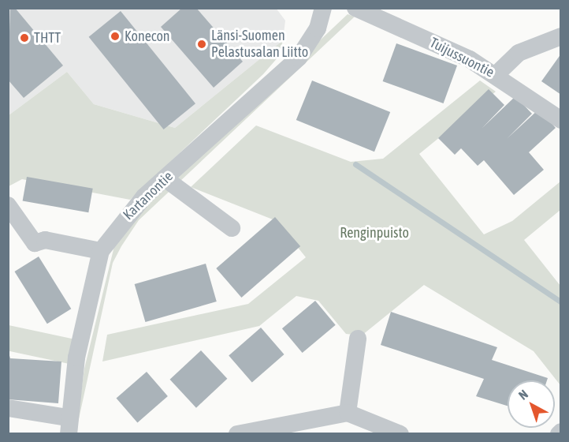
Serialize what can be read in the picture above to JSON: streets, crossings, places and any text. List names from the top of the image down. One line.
{"streets":{"street":["Tuijussuontie","Kartanontie"]},"parks":["Renginpuisto"],"places":["Konecon","THTT","Länsi-Suomen Pelastusalan Liitto"],"north":"top left"}
